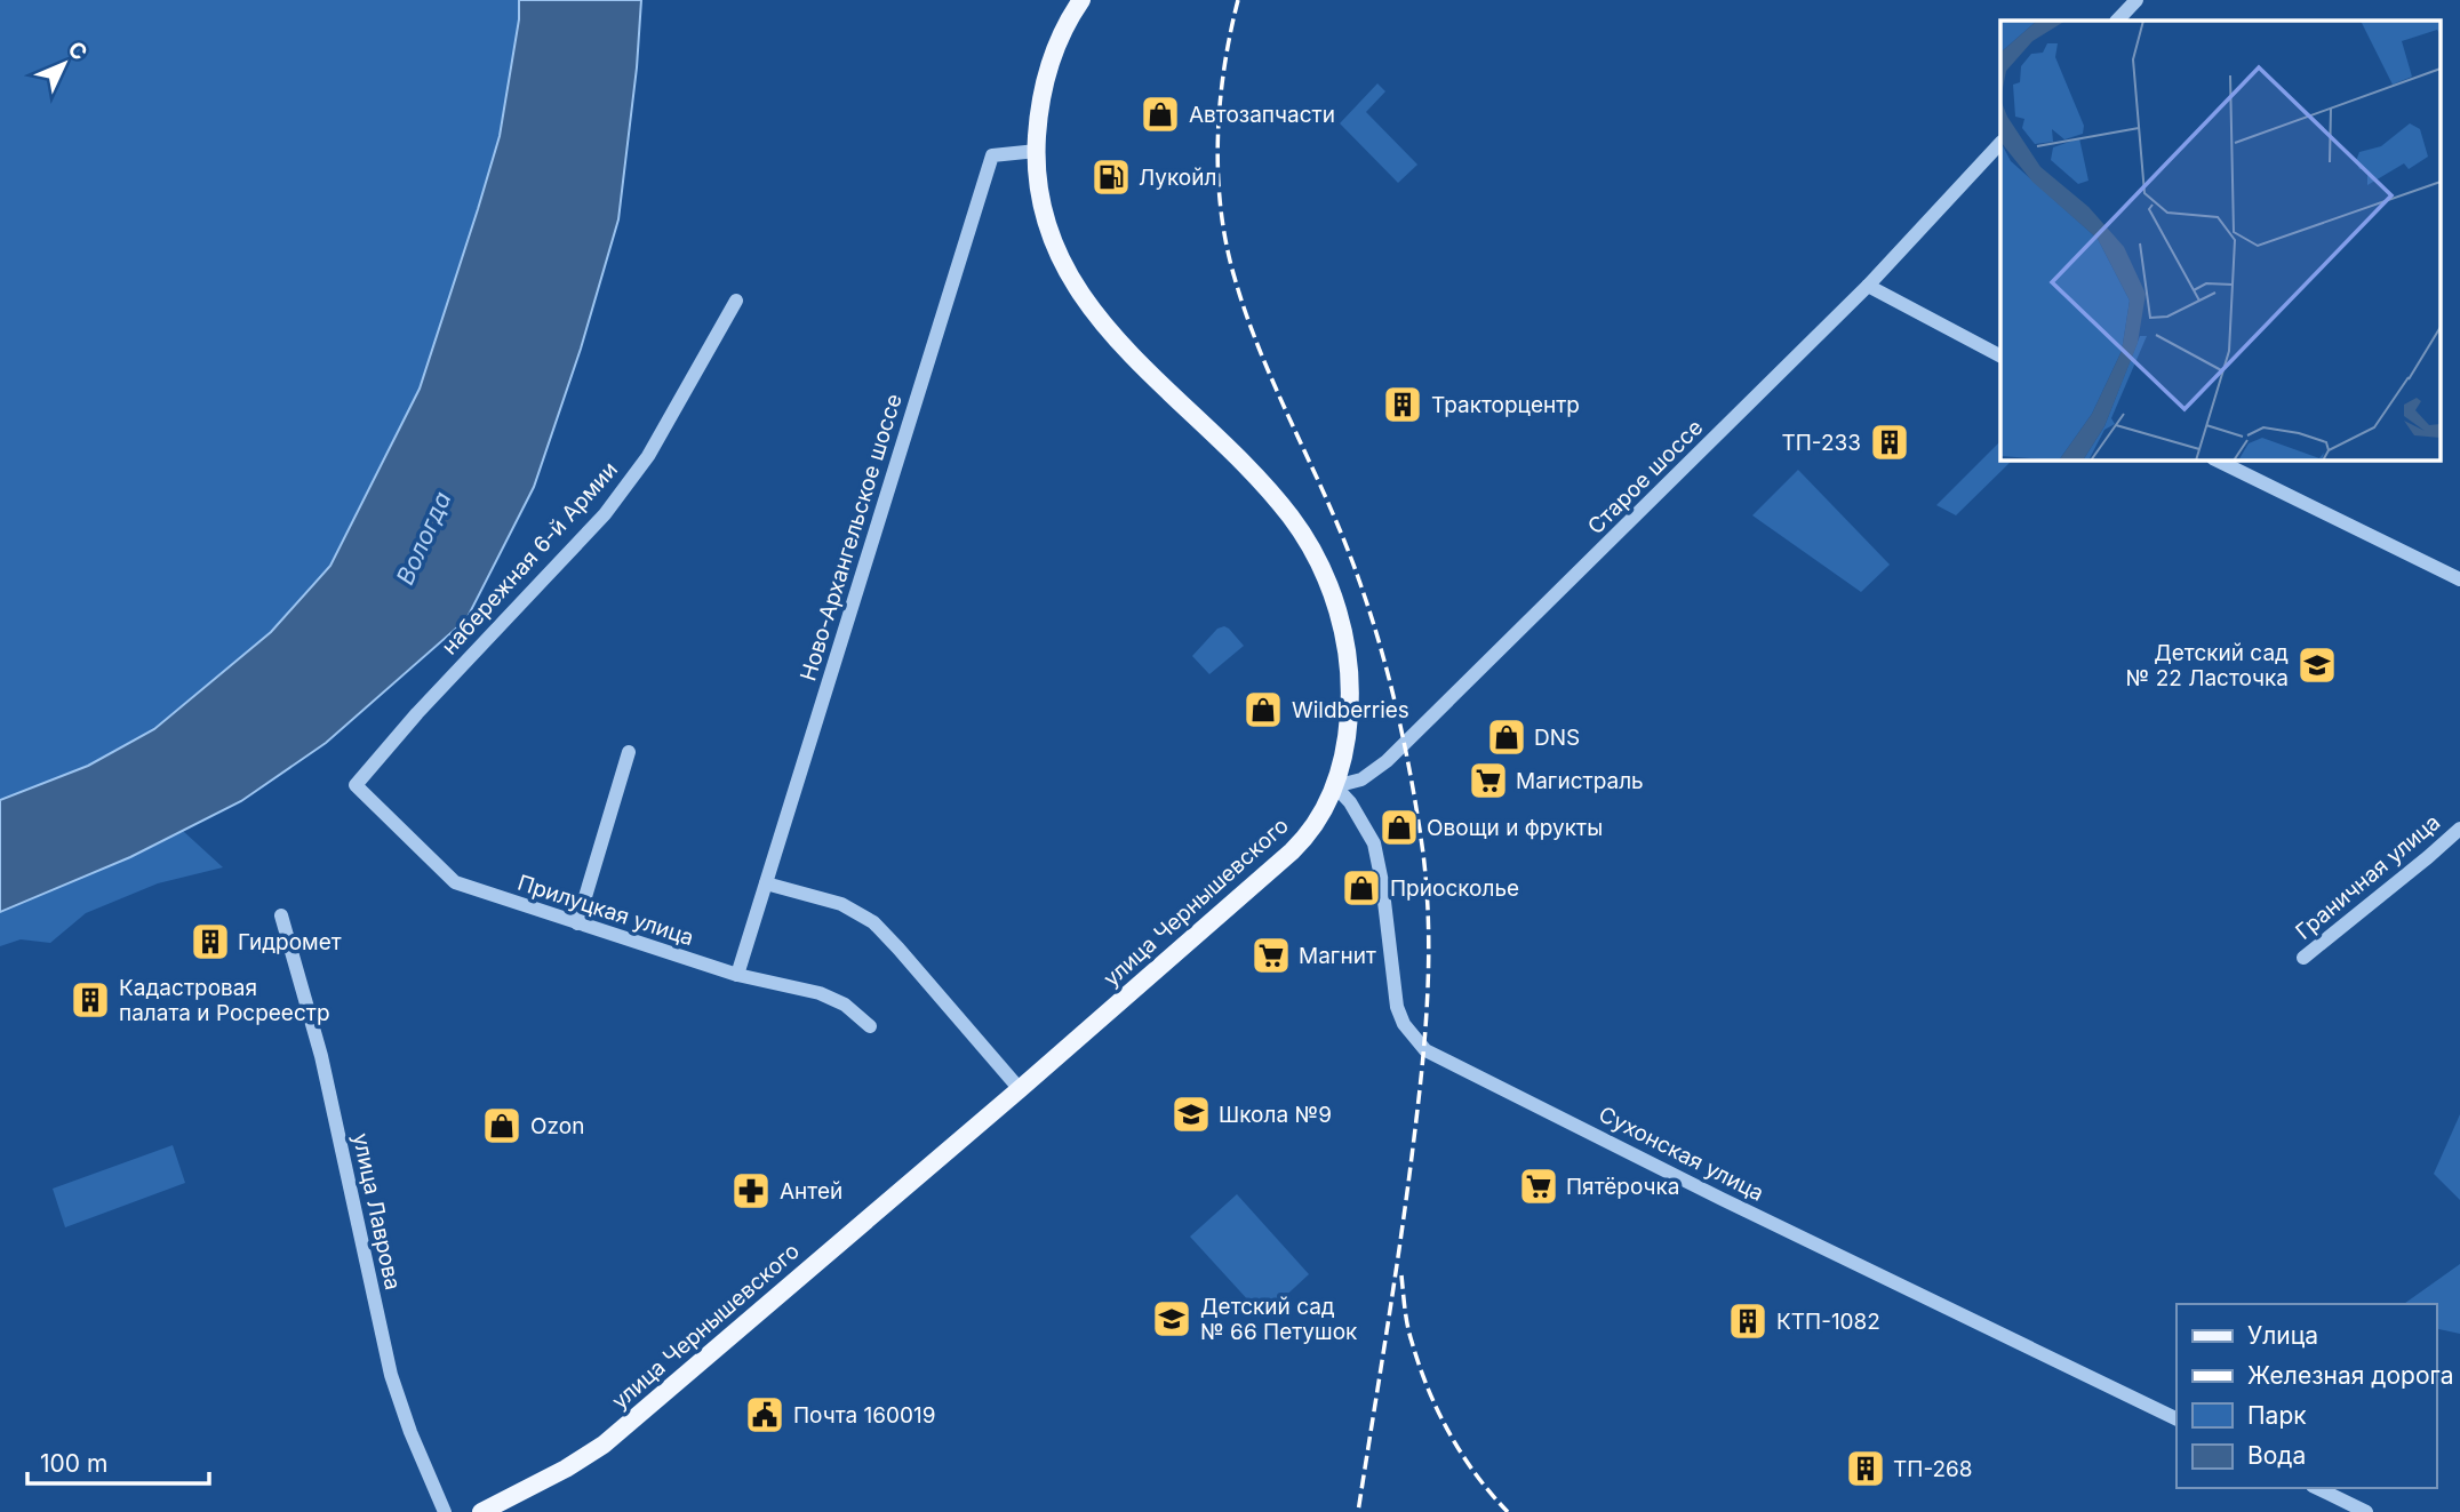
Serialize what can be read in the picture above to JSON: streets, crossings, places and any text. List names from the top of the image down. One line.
{"streets":{"main road":["улица Чернышевского"],"street":["Старое шоссе","Ново-Архангельское шоссе","набережная 6-й Армии","Граничная улица","Прилуцкая улица","Сухонская улица","улица Лаврова"]},"crossings":[["Старое шоссе","улица Чернышевского"],["Старое шоссе","Сухонская улица"],["Ново-Архангельское шоссе","улица Чернышевского"],["Ново-Архангельское шоссе","Прилуцкая улица"],["набережная 6-й Армии","Прилуцкая улица"],["улица Чернышевского","Сухонская улица"]],"water":["Вологда"],"places":{"shop":["Автозапчасти","Wildberries","DNS","Овощи и фрукты","Приосколье","Ozon"],"fuel station":["Лукойл"],"building":["Тракторцентр","ТП-233","Гидромет","Кадастровая палата и Росреестр","КТП-1082","ТП-268"],"school or university":["Детский сад № 22 Ласточка","Школа №9","Детский сад № 66 Петушок"],"supermarket":["Магистраль","Магнит","Пятёрочка"],"pharmacy":["Антей"],"public building":["Почта 160019"]},"legend":["Улица","Железная дорога","Парк","Вода"],"scale_bar":"100 m","north":"top right"}
